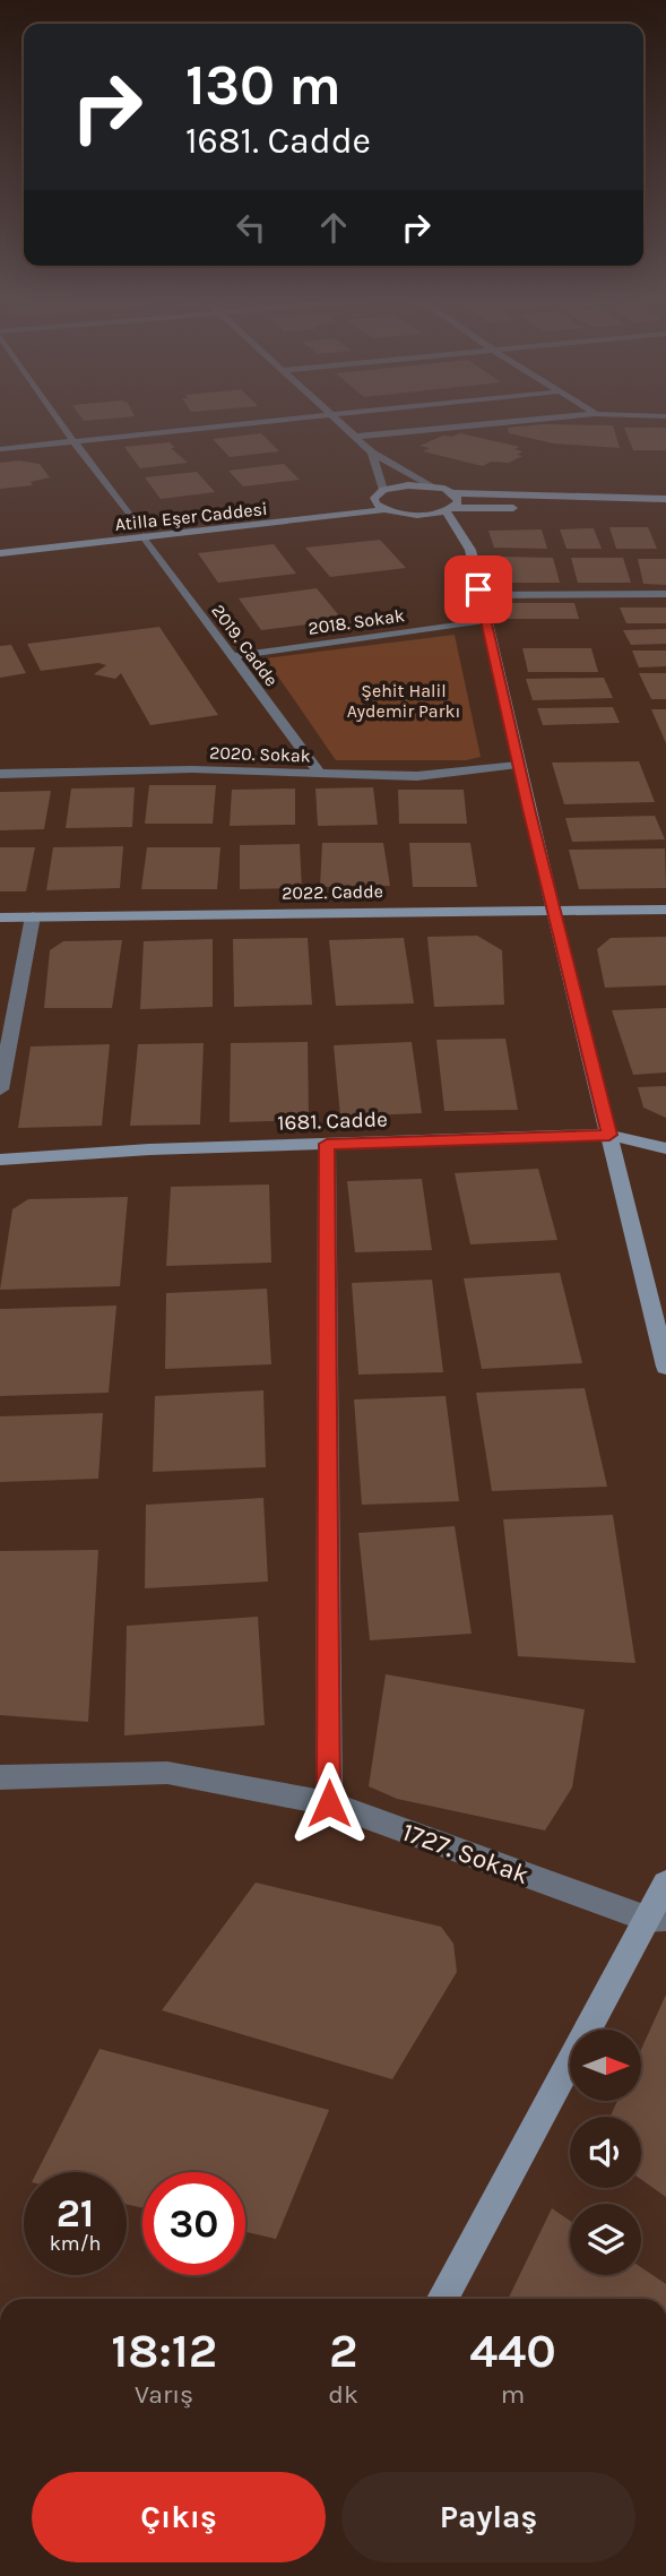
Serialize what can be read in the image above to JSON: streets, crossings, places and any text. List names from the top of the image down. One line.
{"streets":{"street":["Atilla Eşer Caddesi","2018. Sokak","2019. Cadde","2020. Sokak","2022. Cadde","1681. Cadde","1727. Sokak"]},"crossings":[["Atilla Eşer Caddesi","2019. Cadde"],["2018. Sokak","2019. Cadde"],["2019. Cadde","2020. Sokak"]],"parks":["Şehit Halil Aydemir Parkı"],"north":"right","page":{"turn":["130 m","1681. Cadde"],"speed":"21 km/h","limit":"30","eta":["18:12","Varış","2","dk","440","m"],"buttons":["Çıkış","Paylaş"]}}
